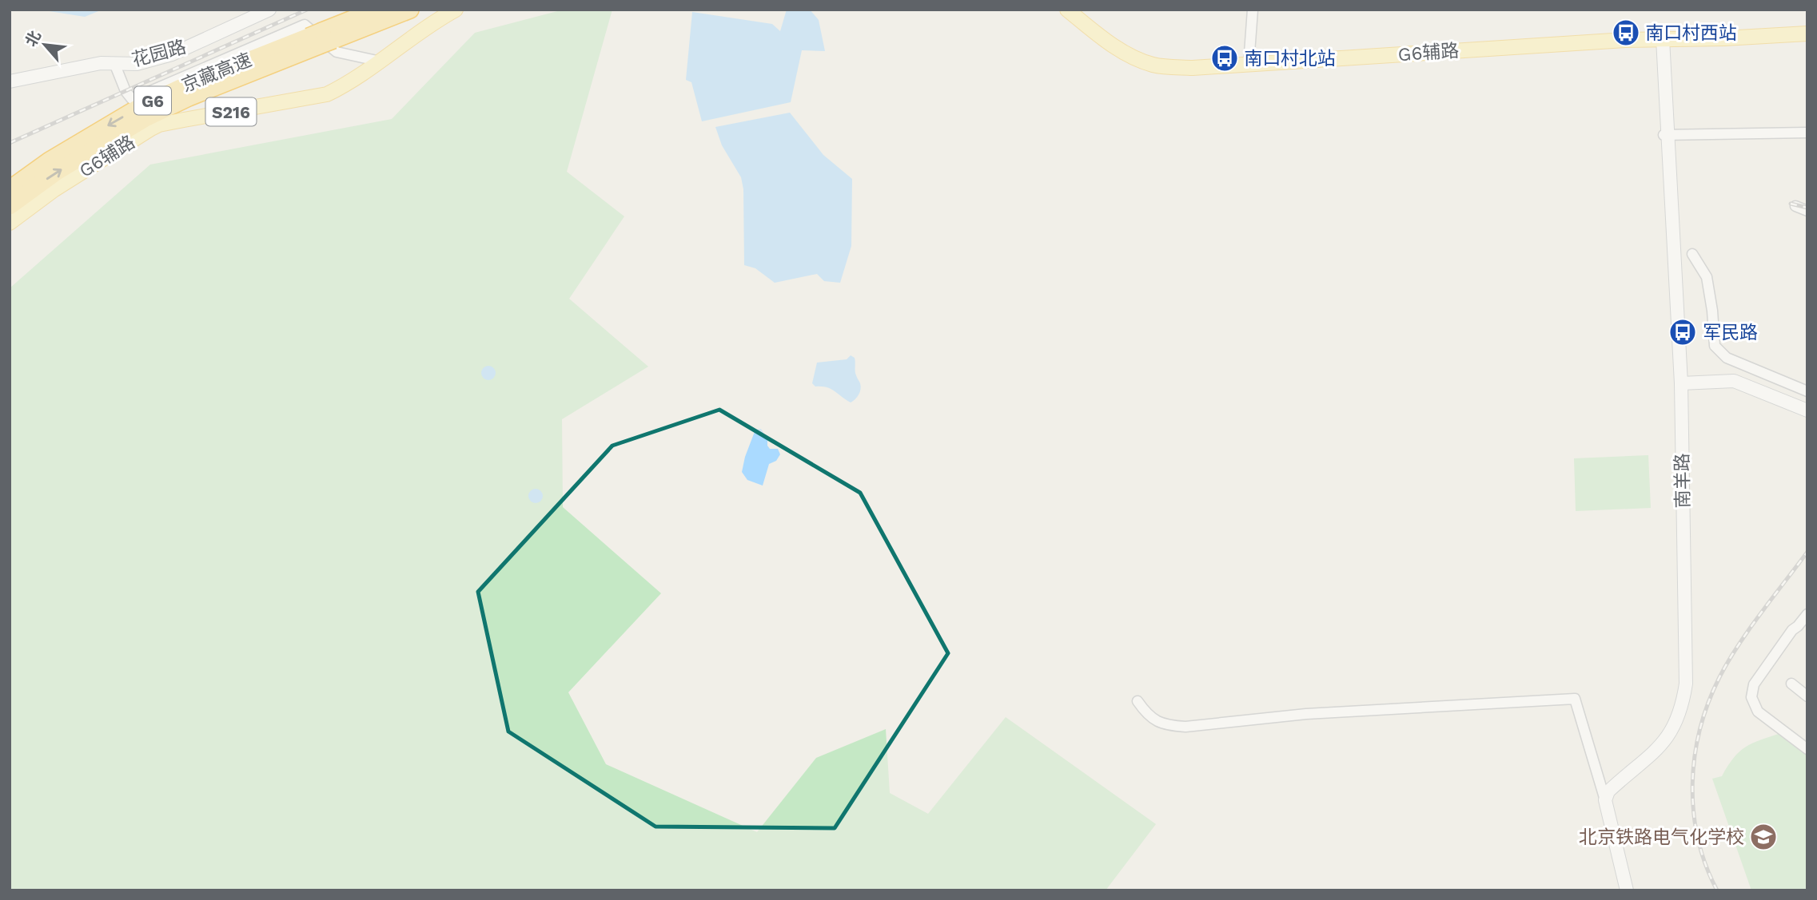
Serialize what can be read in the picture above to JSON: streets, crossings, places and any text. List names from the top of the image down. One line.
{"streets":{"highway":["京藏高速","G6"],"main road":["G6辅路","S216"],"street":["花园路","南羊路"]},"crossings":[["G6辅路","南羊路"]],"places":{"bus stop":["南口村西站","南口村北站","军民路"],"school or university":["北京铁路电气化学校"]},"north":"top left"}
